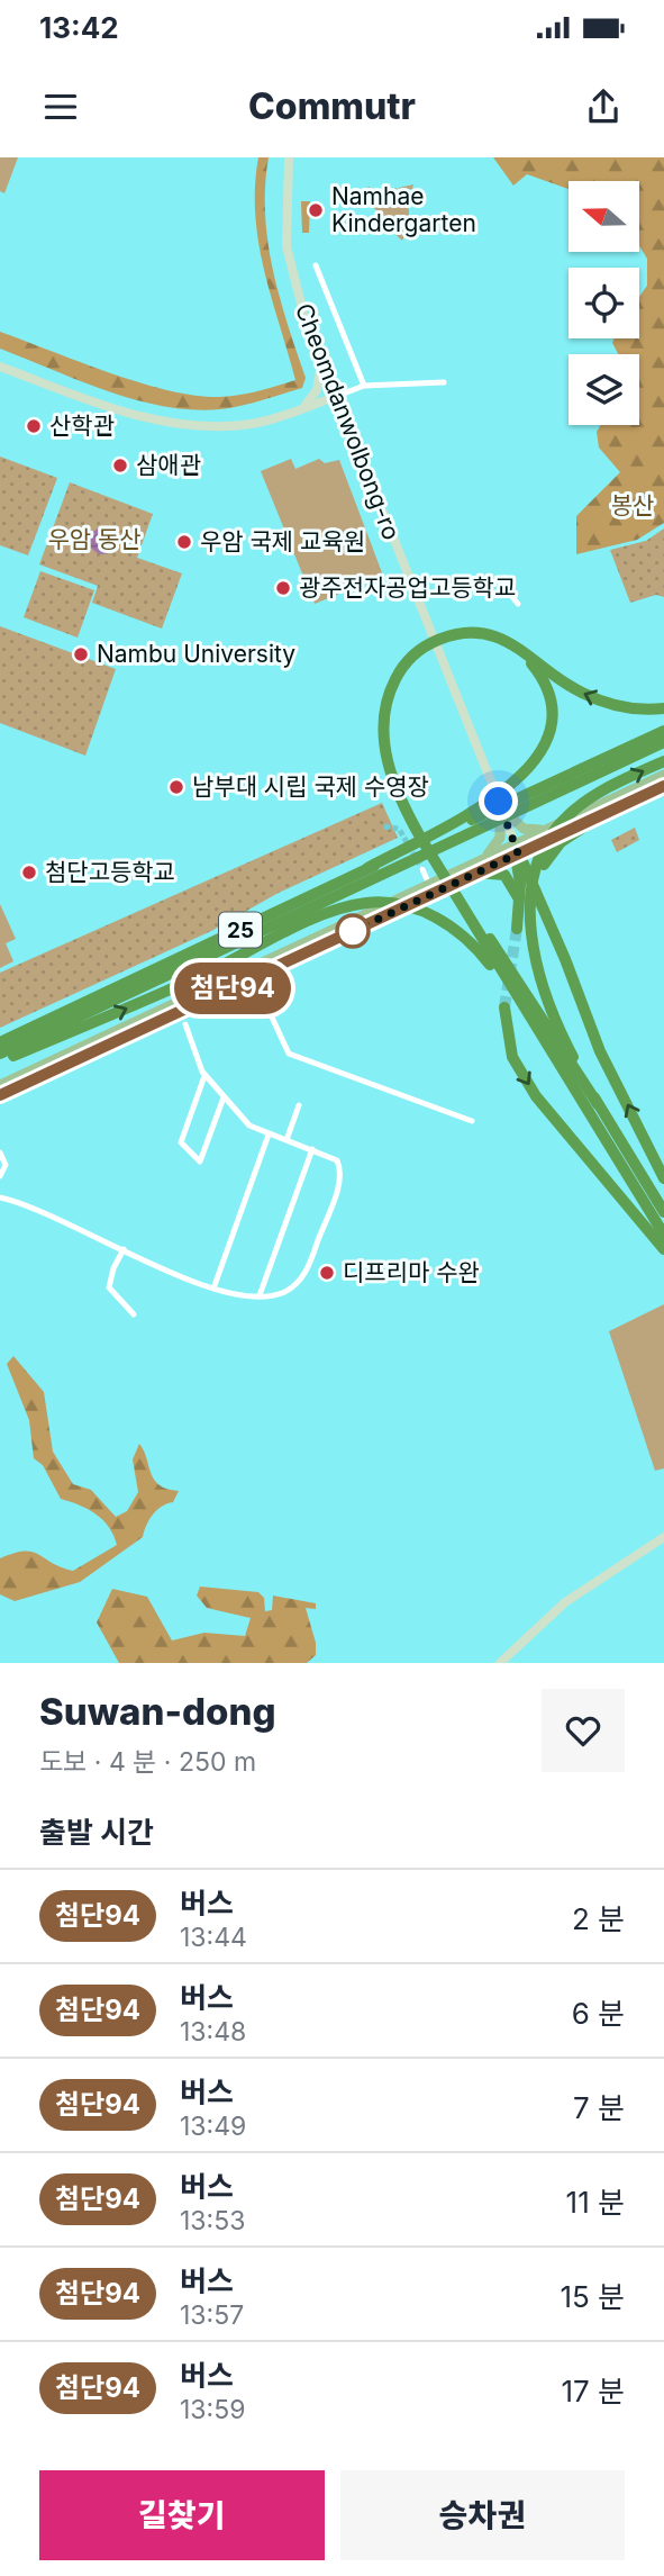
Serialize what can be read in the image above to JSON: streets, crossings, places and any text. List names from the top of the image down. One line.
{"streets":{"highway":["25"],"street":["Cheomdanwolbong-ro"]},"parks":["봉산","우암 동산"],"places":["Namhae Kindergarten","산학관","삼애관","우암 국제 교육원","광주전자공업고등학교","Nambu University","남부대 시립 국제 수영장","첨단고등학교","디프리마 수완"],"lines":["bus line 첨단94"],"north":"left","page":{"status":"13:42","header":"Commutr","on_map":"첨단94","heading":[["Suwan-dong","도보 · 4 분 · 250 m"],"출발 시간"],"list":[{"mark":"첨단94","name":"버스","note":"13:44","value":"2 분"},{"mark":"첨단94","name":"버스","note":"13:48","value":"6 분"},{"mark":"첨단94","name":"버스","note":"13:49","value":"7 분"},{"mark":"첨단94","name":"버스","note":"13:53","value":"11 분"},{"mark":"첨단94","name":"버스","note":"13:57","value":"15 분"},{"mark":"첨단94","name":"버스","note":"13:59","value":"17 분"}],"buttons":["길찾기","승차권"]}}
